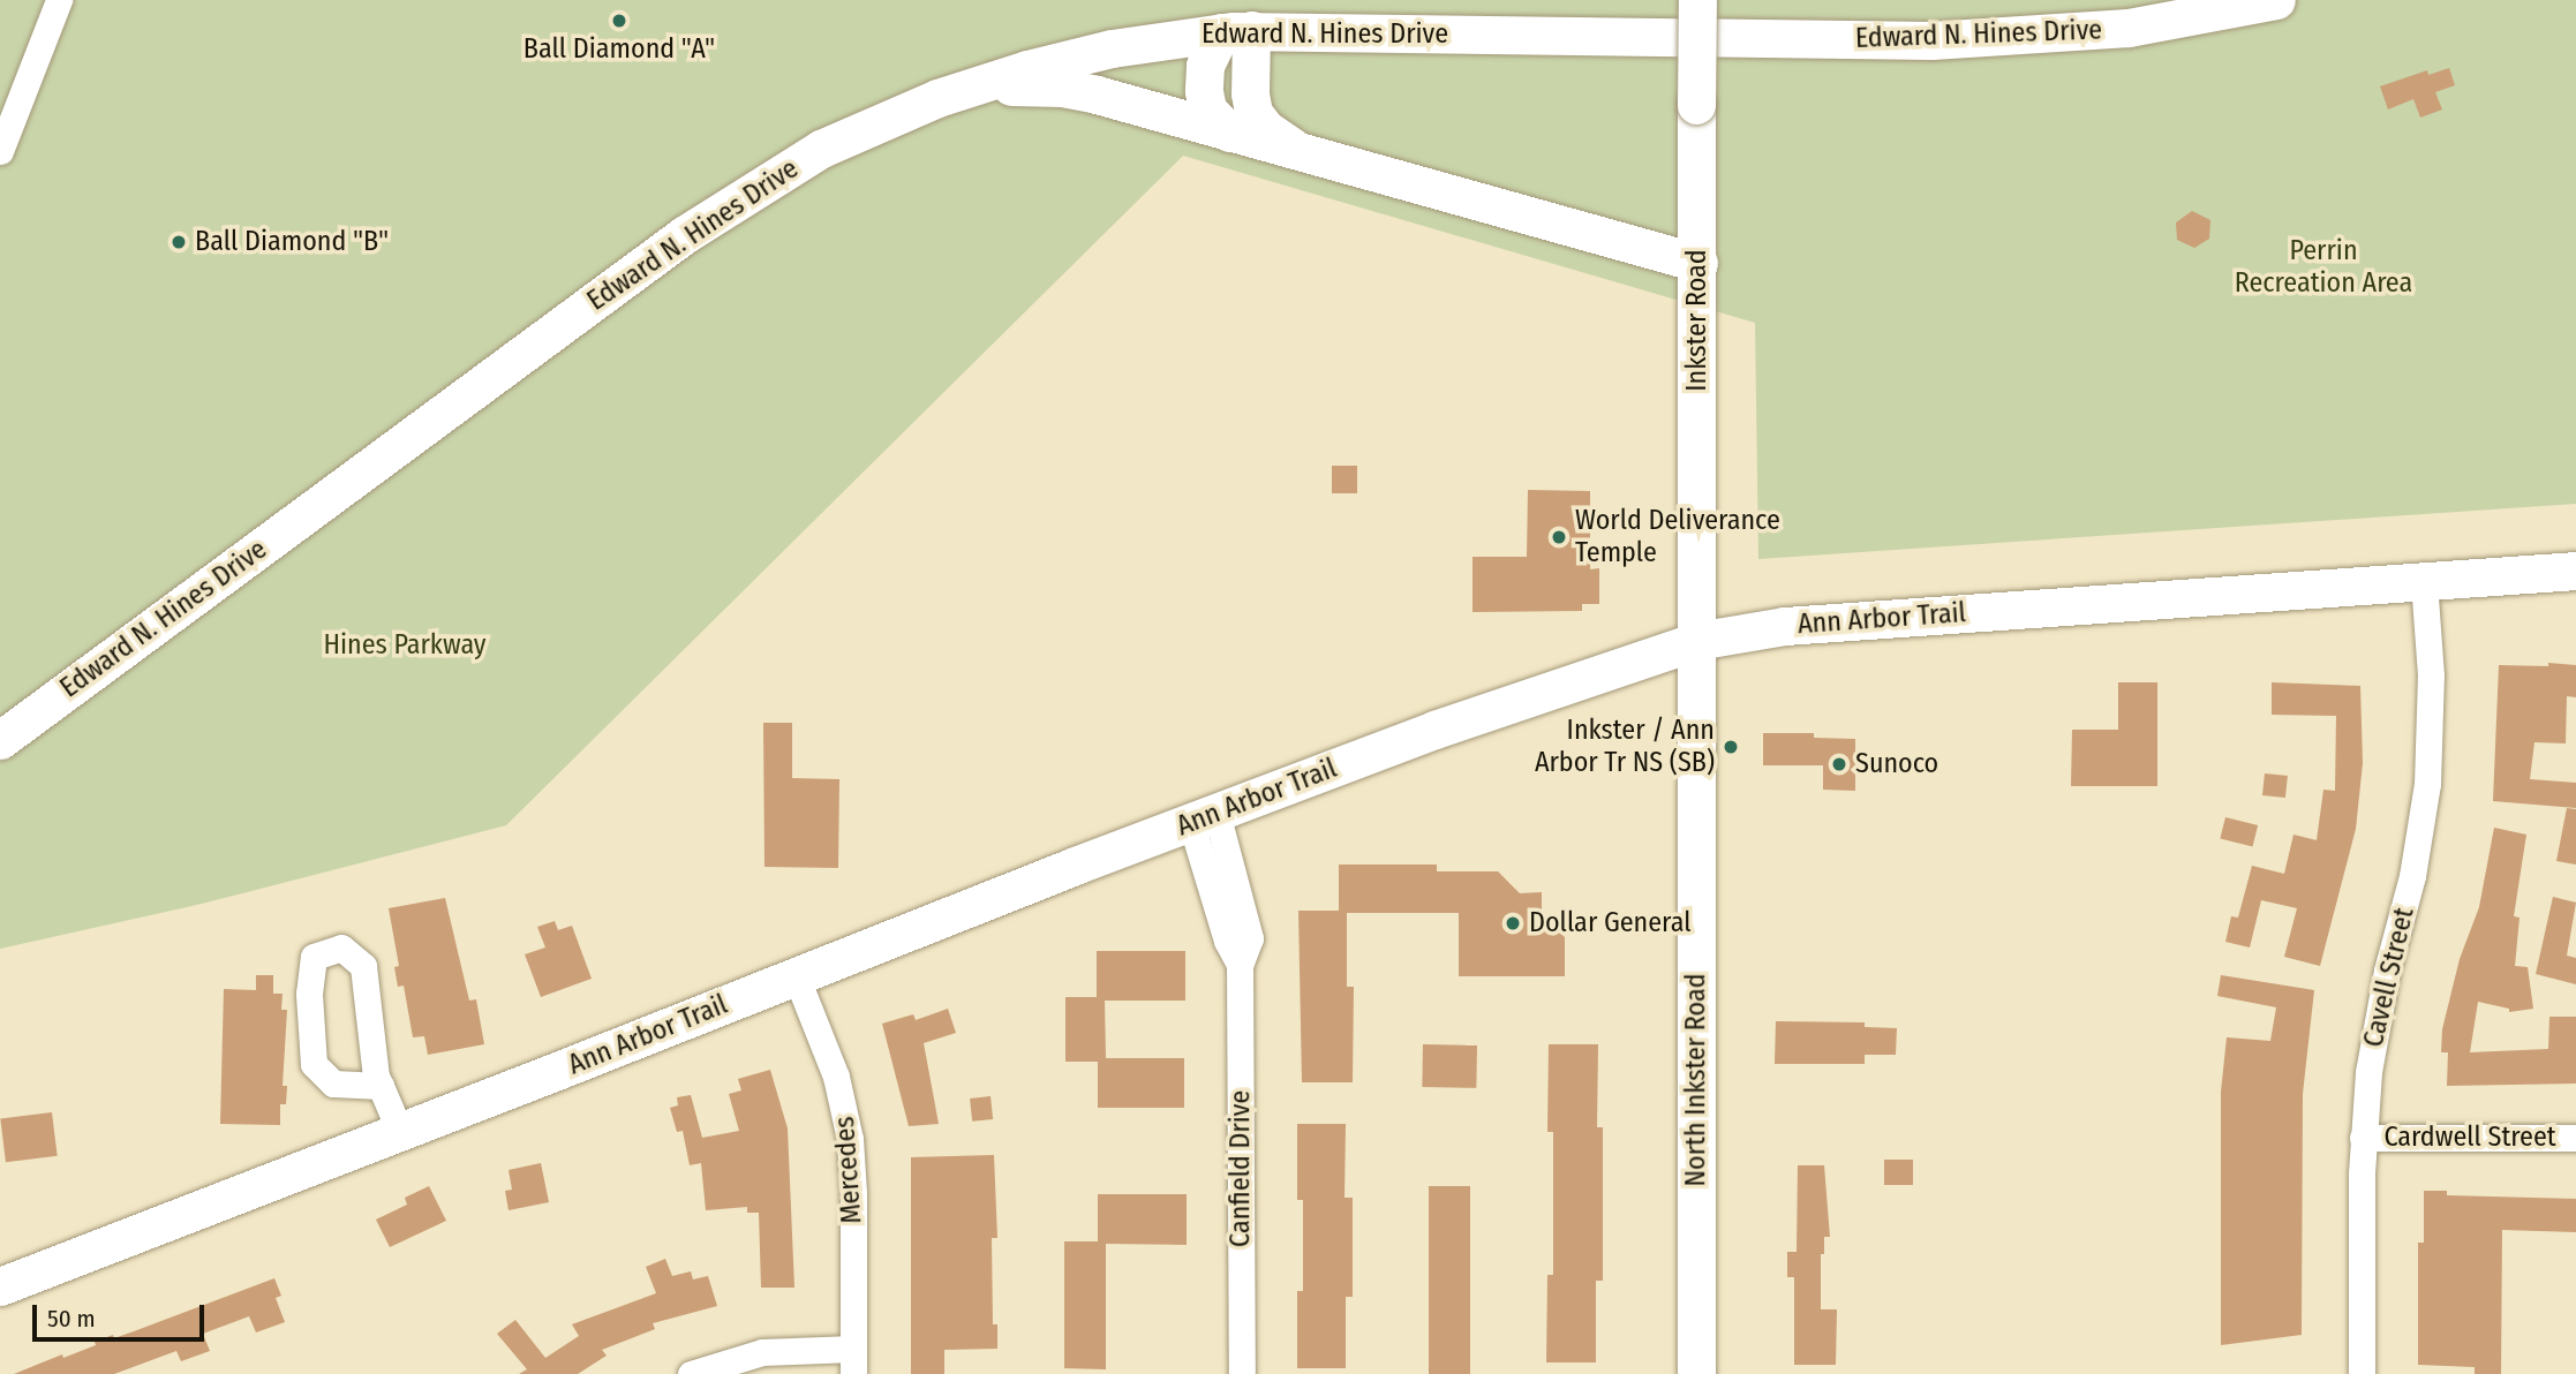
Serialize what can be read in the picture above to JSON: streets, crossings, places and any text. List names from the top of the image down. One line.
{"streets":{"street":["Edward N. Hines Drive","Inkster Road","Ann Arbor Trail","Cavell Street","North Inkster Road","Cardwell Street","Canfield Drive","Mercedes"]},"crossings":[["Inkster Road","Ann Arbor Trail"],["Inkster Road","North Inkster Road"],["Ann Arbor Trail","Cavell Street"],["Ann Arbor Trail","North Inkster Road"],["Ann Arbor Trail","Canfield Drive"],["Ann Arbor Trail","Mercedes"],["Cavell Street","Cardwell Street"]],"parks":["Perrin Recreation Area","Hines Parkway"],"places":["Ball Diamond \"A\"","Ball Diamond \"B\"","World Deliverance Temple","Inkster / Ann Arbor Tr NS (SB)","Sunoco","Dollar General"],"scale_bar":"50 m"}
